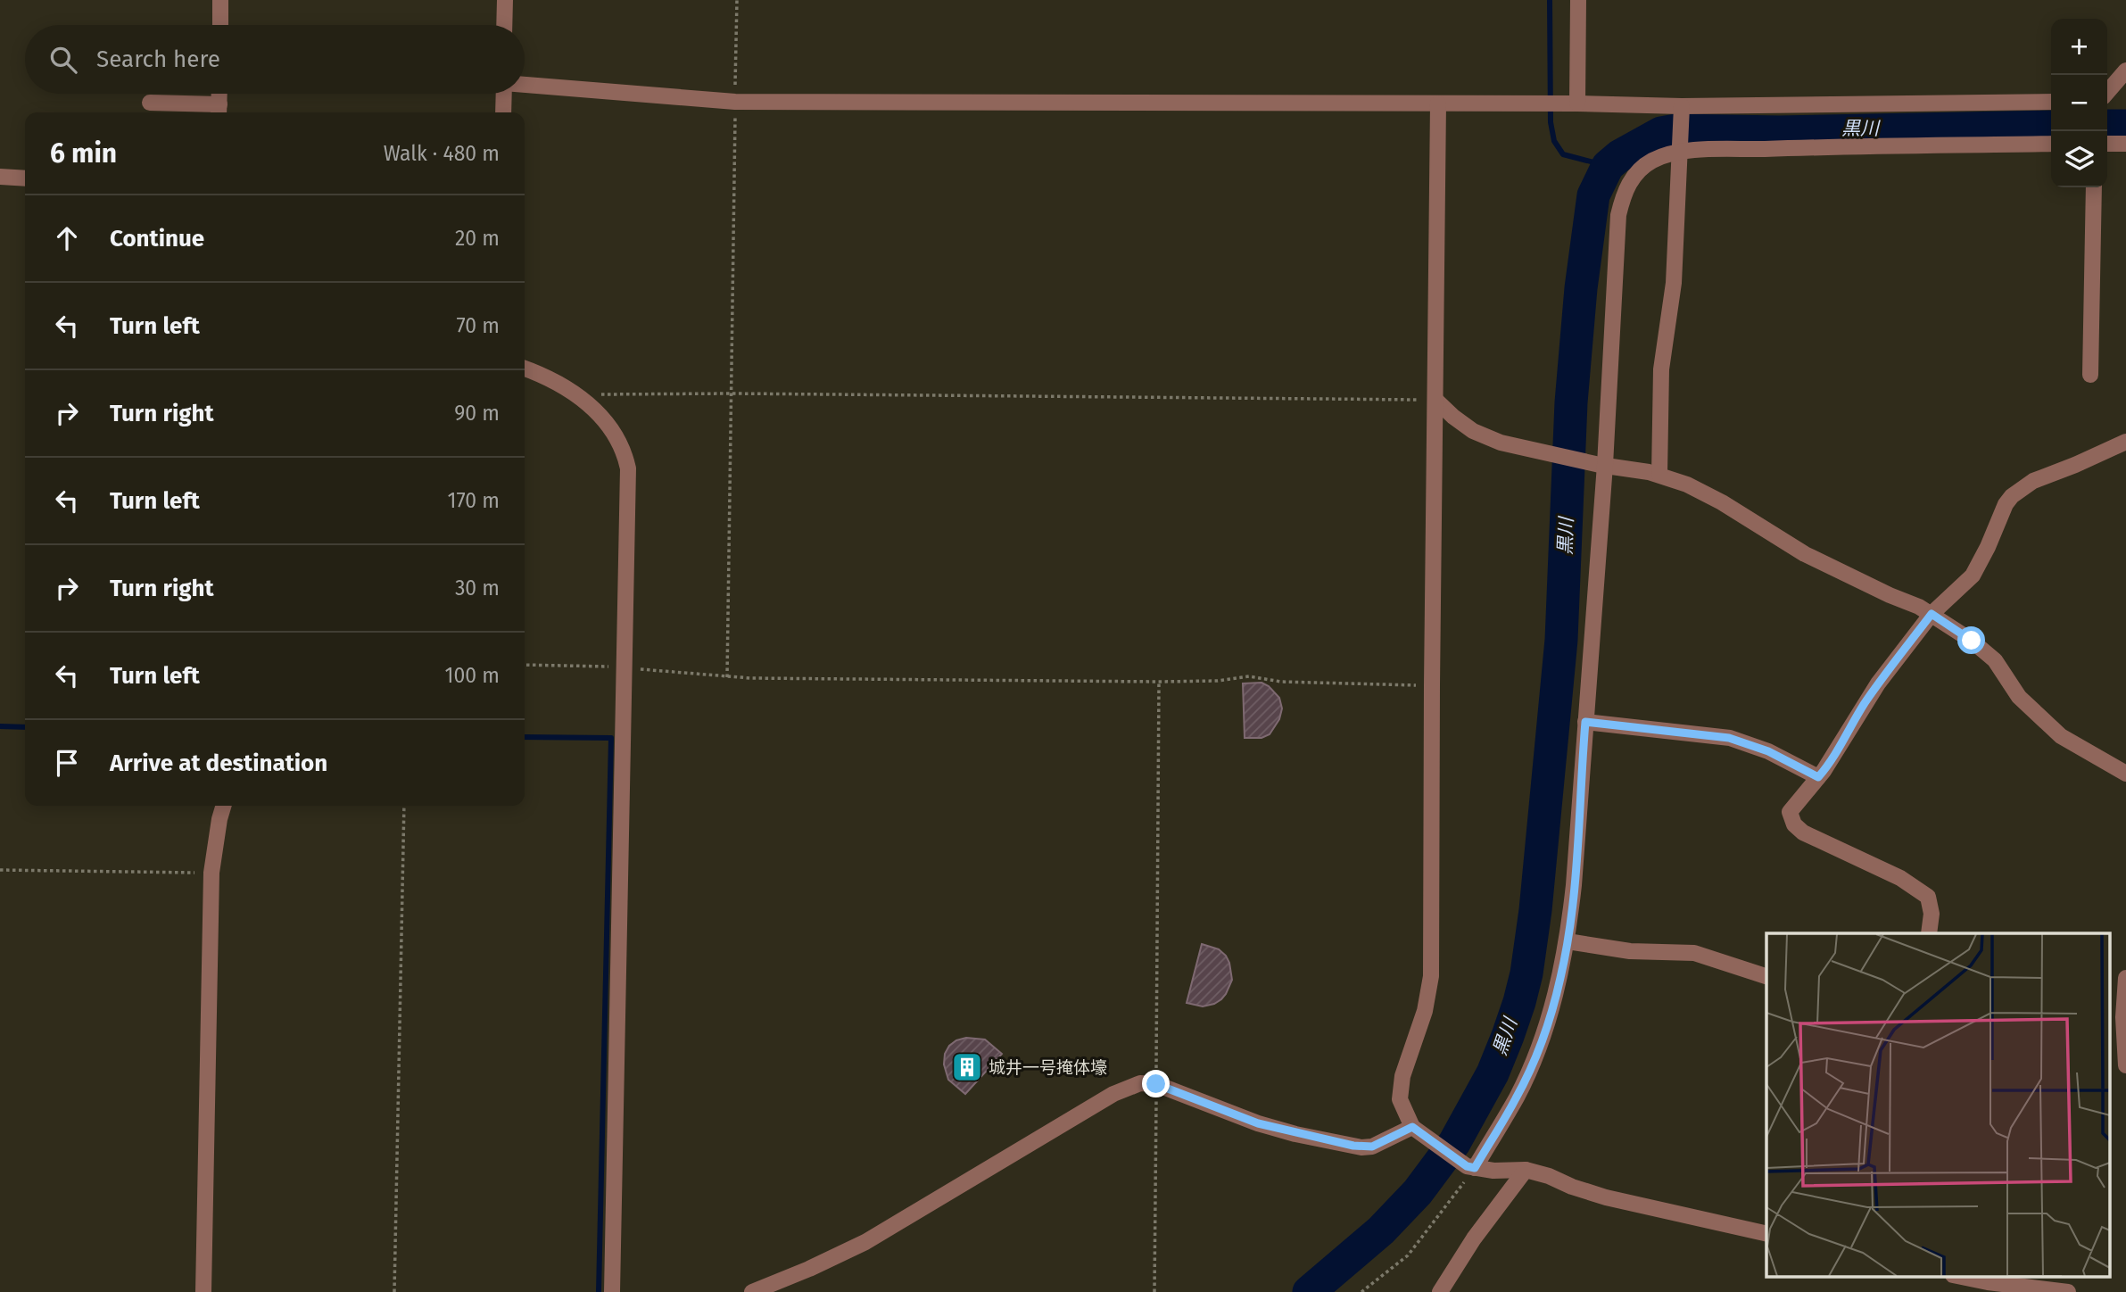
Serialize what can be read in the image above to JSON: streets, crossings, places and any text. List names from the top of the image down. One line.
{"water":["黒川"],"places":{"building":["城井一号掩体壕"]},"page":{"map_buttons":["+","−"],"search":"Search here","heading":["6 min","Walk · 480 m"],"list":[["Continue","20 m"],["Turn left","70 m"],["Turn right","90 m"],["Turn left","170 m"],["Turn right","30 m"],["Turn left","100 m"],"Arrive at destination"]}}
